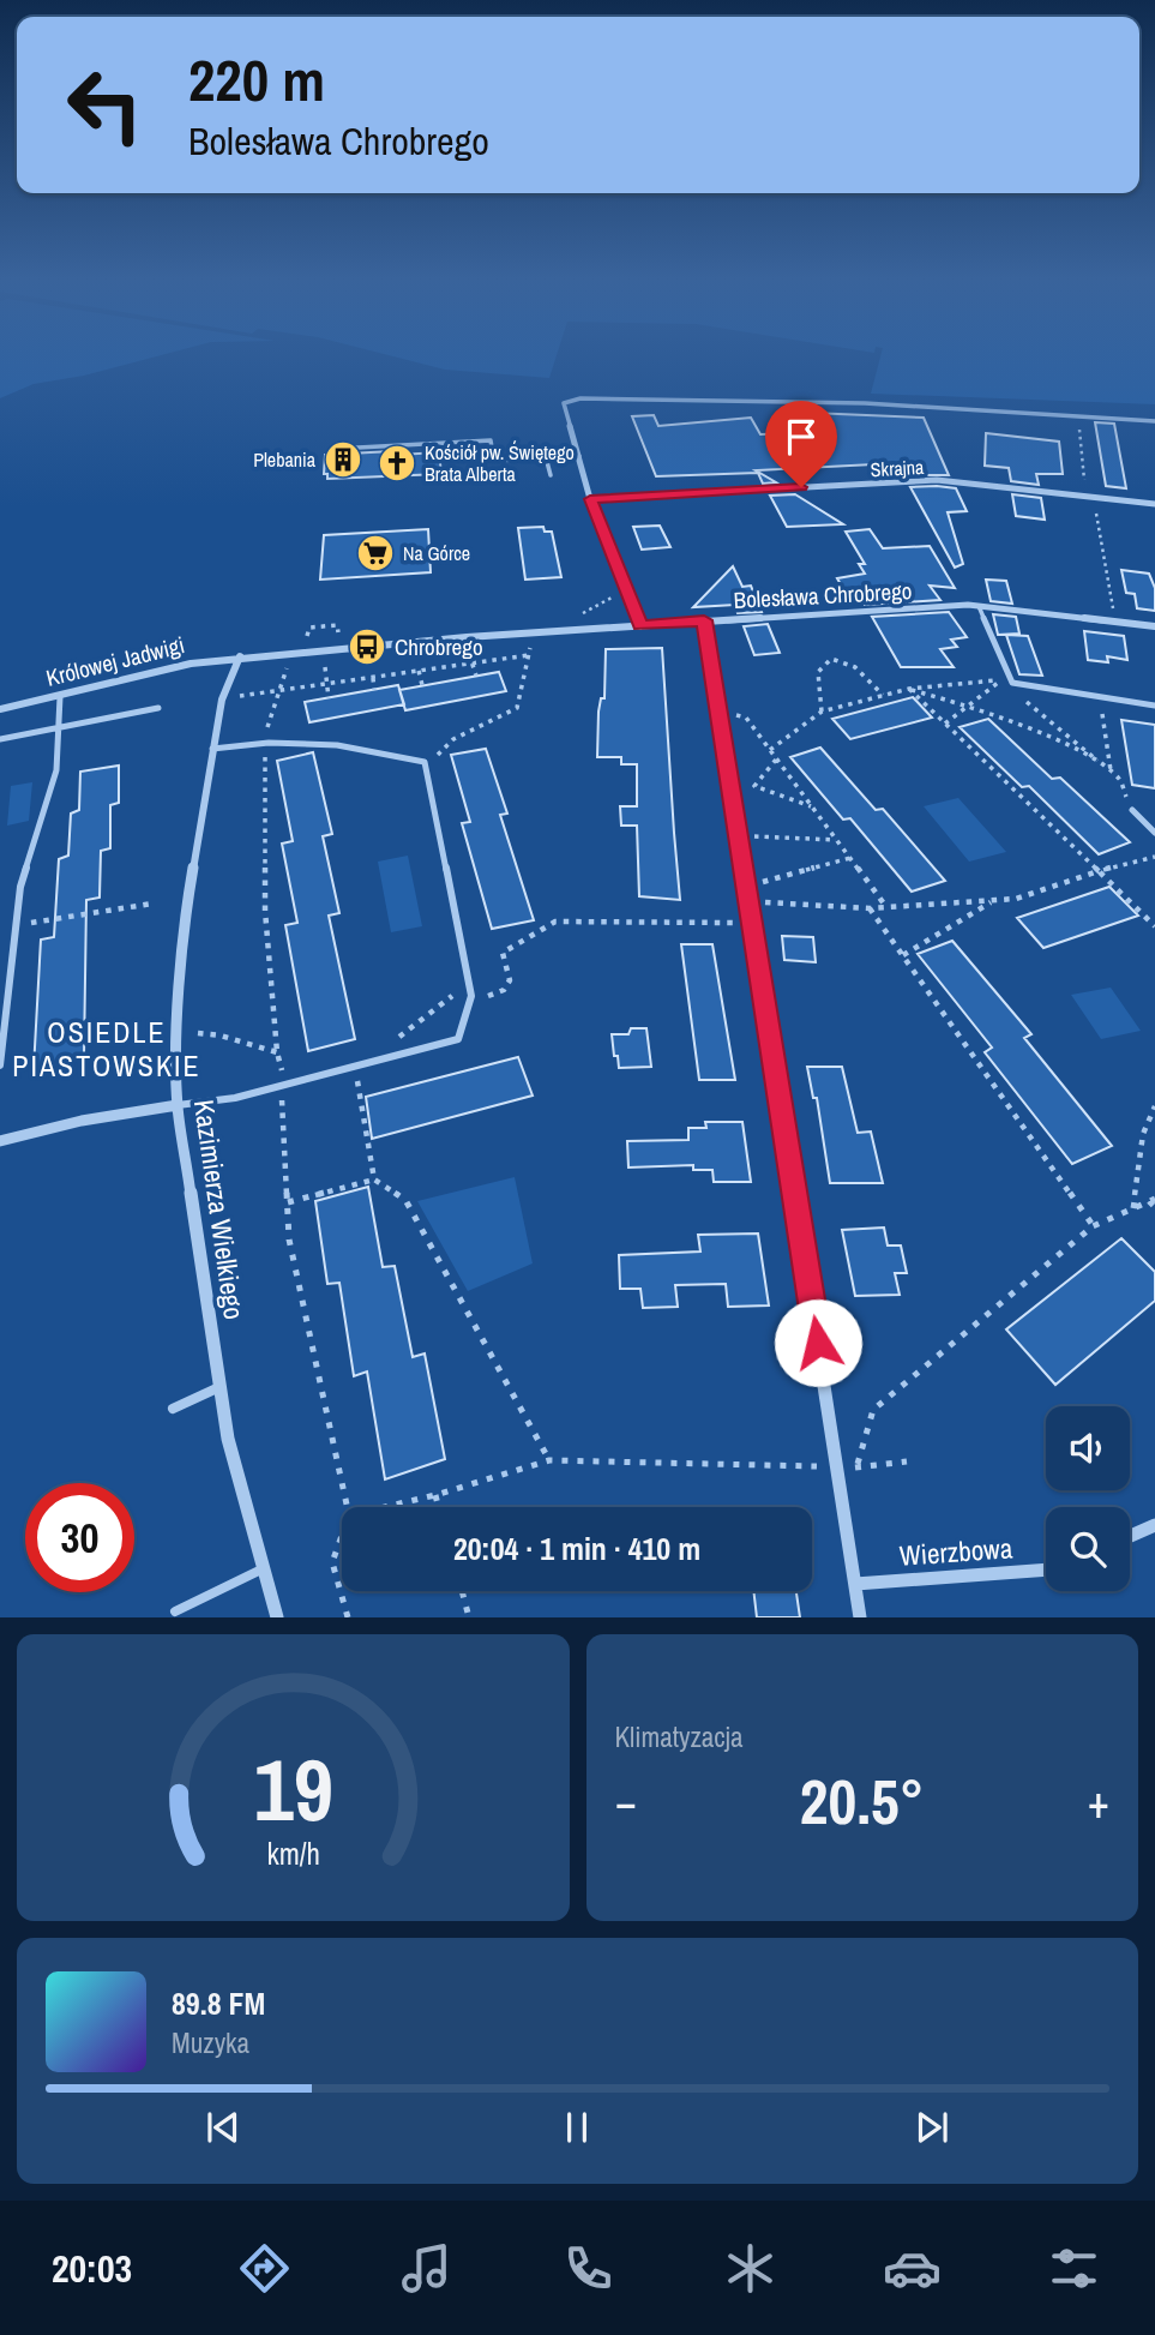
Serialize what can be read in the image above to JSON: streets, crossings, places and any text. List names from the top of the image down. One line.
{"streets":{"street":["Skrajna","Bolesława Chrobrego","Królowej Jadwigi","Kazimierza Wielkiego","Wierzbowa"]},"crossings":[["Bolesława Chrobrego","Królowej Jadwigi"],["Bolesława Chrobrego","Kazimierza Wielkiego"],["Królowej Jadwigi","Kazimierza Wielkiego"]],"districts":["OSIEDLE PIASTOWSKIE"],"places":{"building":["Plebania"],"church":["Kościół pw. Świętego Brata Alberta"],"supermarket":["Na Górce"],"bus stop":["Chrobrego"]},"page":{"turn":["220 m","Bolesława Chrobrego"],"limit":"30","trip":"20:04 · 1 min · 410 m","tile":"Klimatyzacja","heat":["−","20.5°","+"],"song":["89.8 FM","Muzyka"],"tabs":"20:03","gauge":["19","km/h"]}}
